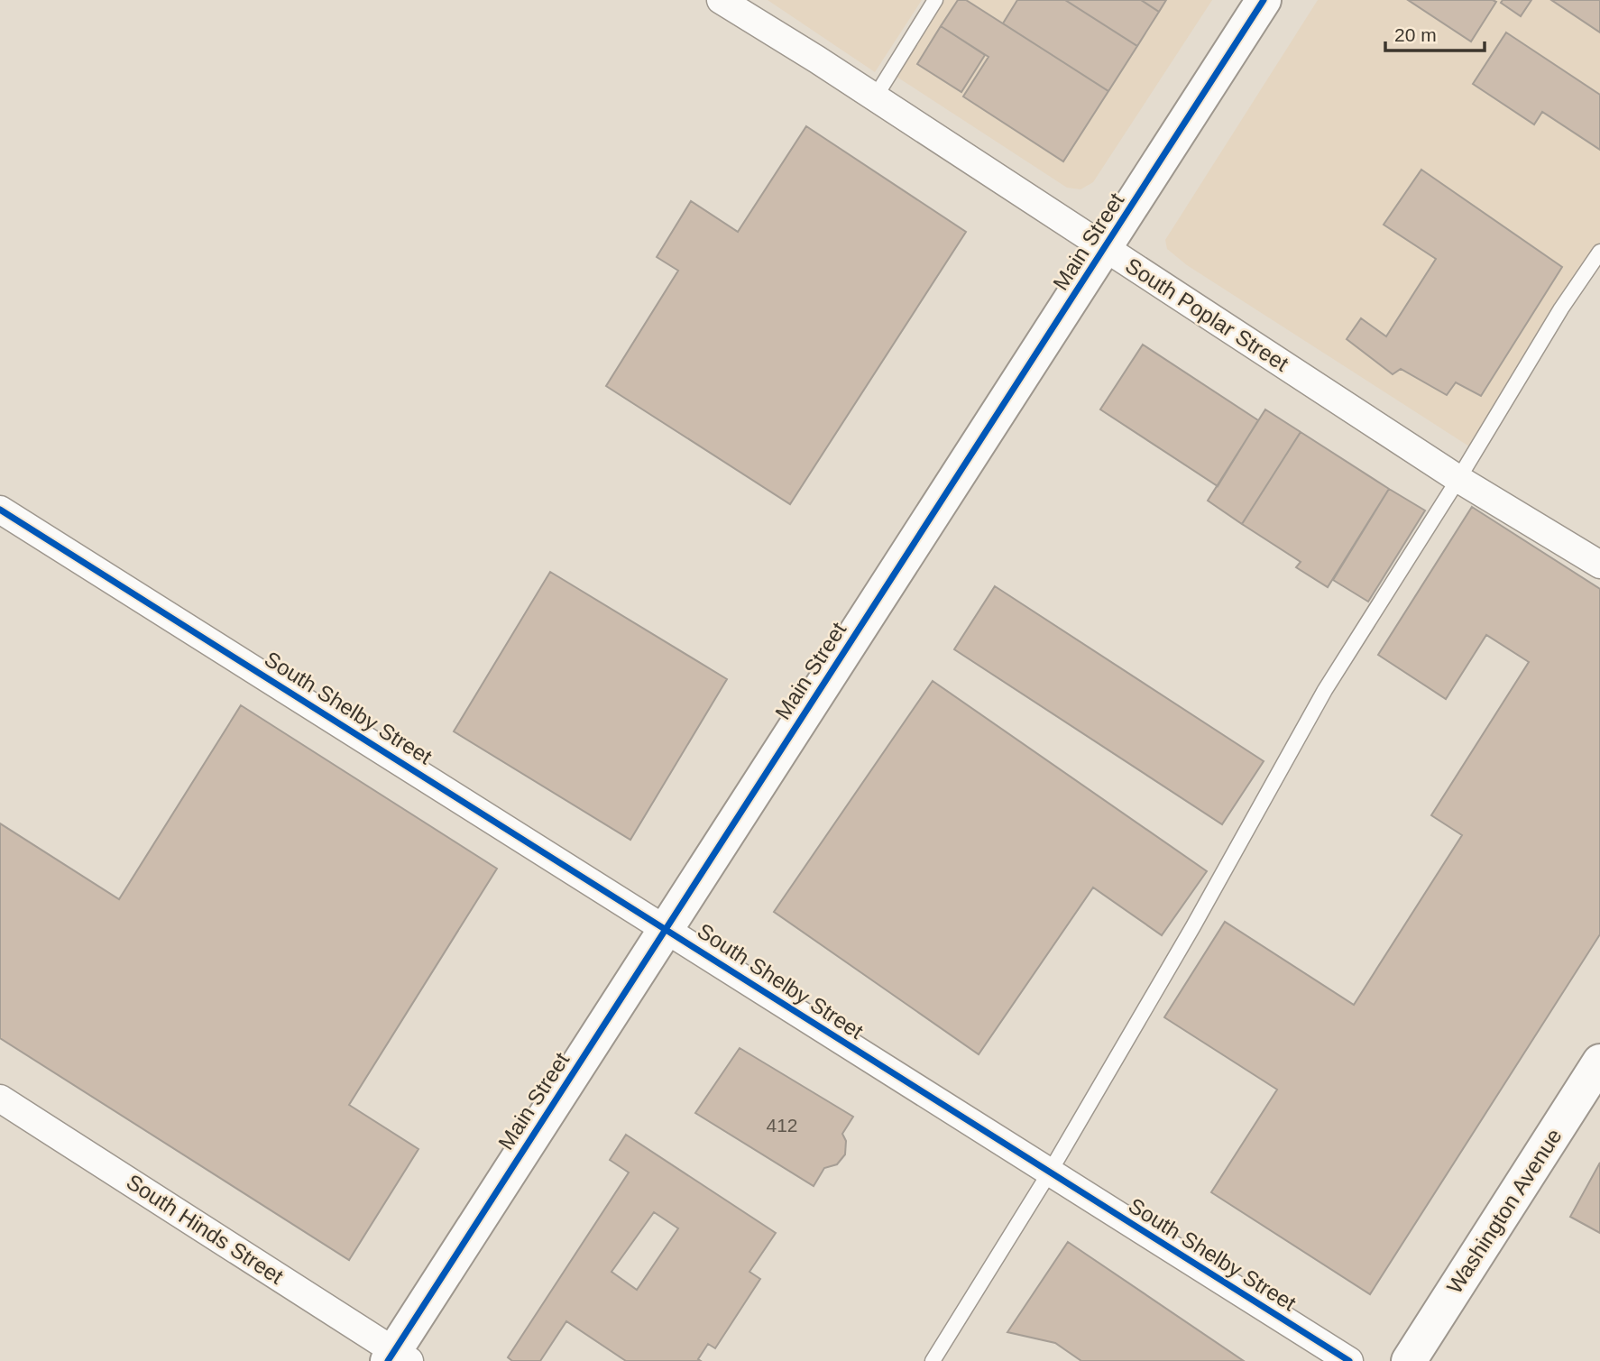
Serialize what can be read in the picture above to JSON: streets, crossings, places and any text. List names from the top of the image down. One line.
{"streets":{"street":["Main Street","South Poplar Street","South Shelby Street","Washington Avenue","South Hinds Street"]},"crossings":[["Main Street","South Poplar Street"],["Main Street","South Shelby Street"],["Main Street","South Hinds Street"]],"house_numbers":["412"],"scale_bar":"20 m"}
